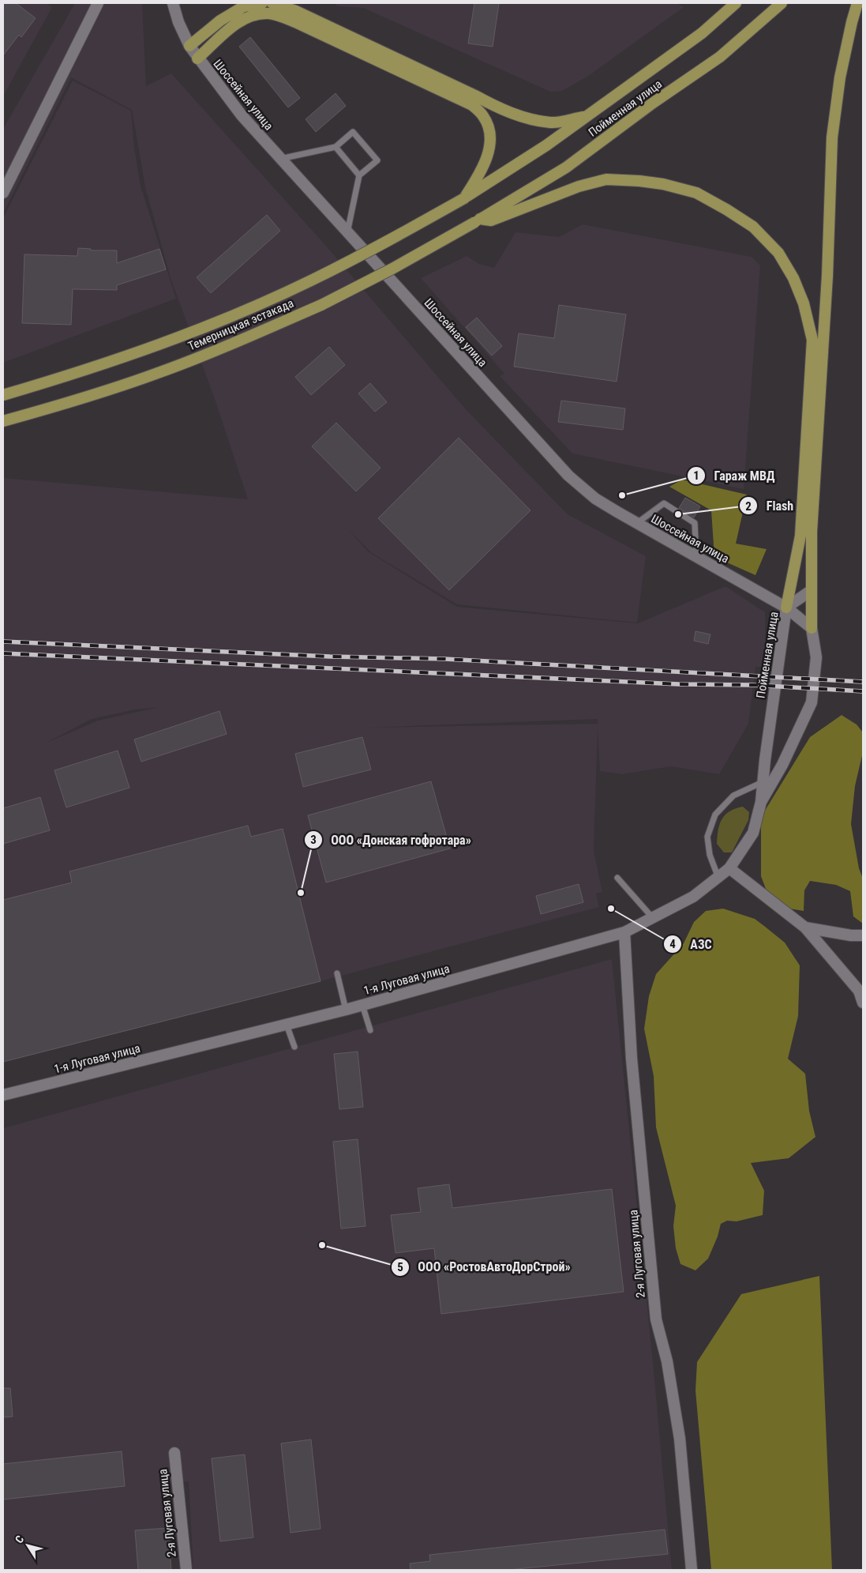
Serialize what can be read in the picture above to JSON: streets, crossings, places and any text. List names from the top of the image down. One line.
{"streets":{"main road":["Шоссейная улица","Пойменная улица","Темерницкая эстакада","1-я Луговая улица","2-я Луговая улица"]},"crossings":[["Шоссейная улица","Пойменная улица"],["Пойменная улица","Темерницкая эстакада"],["Пойменная улица","1-я Луговая улица"],["1-я Луговая улица","2-я Луговая улица"]],"places":["Гараж МВД","Flash","ООО «Донская гофротара»","АЗС","ООО «РостовАвтоДорСтрой»"],"north":"top left"}
